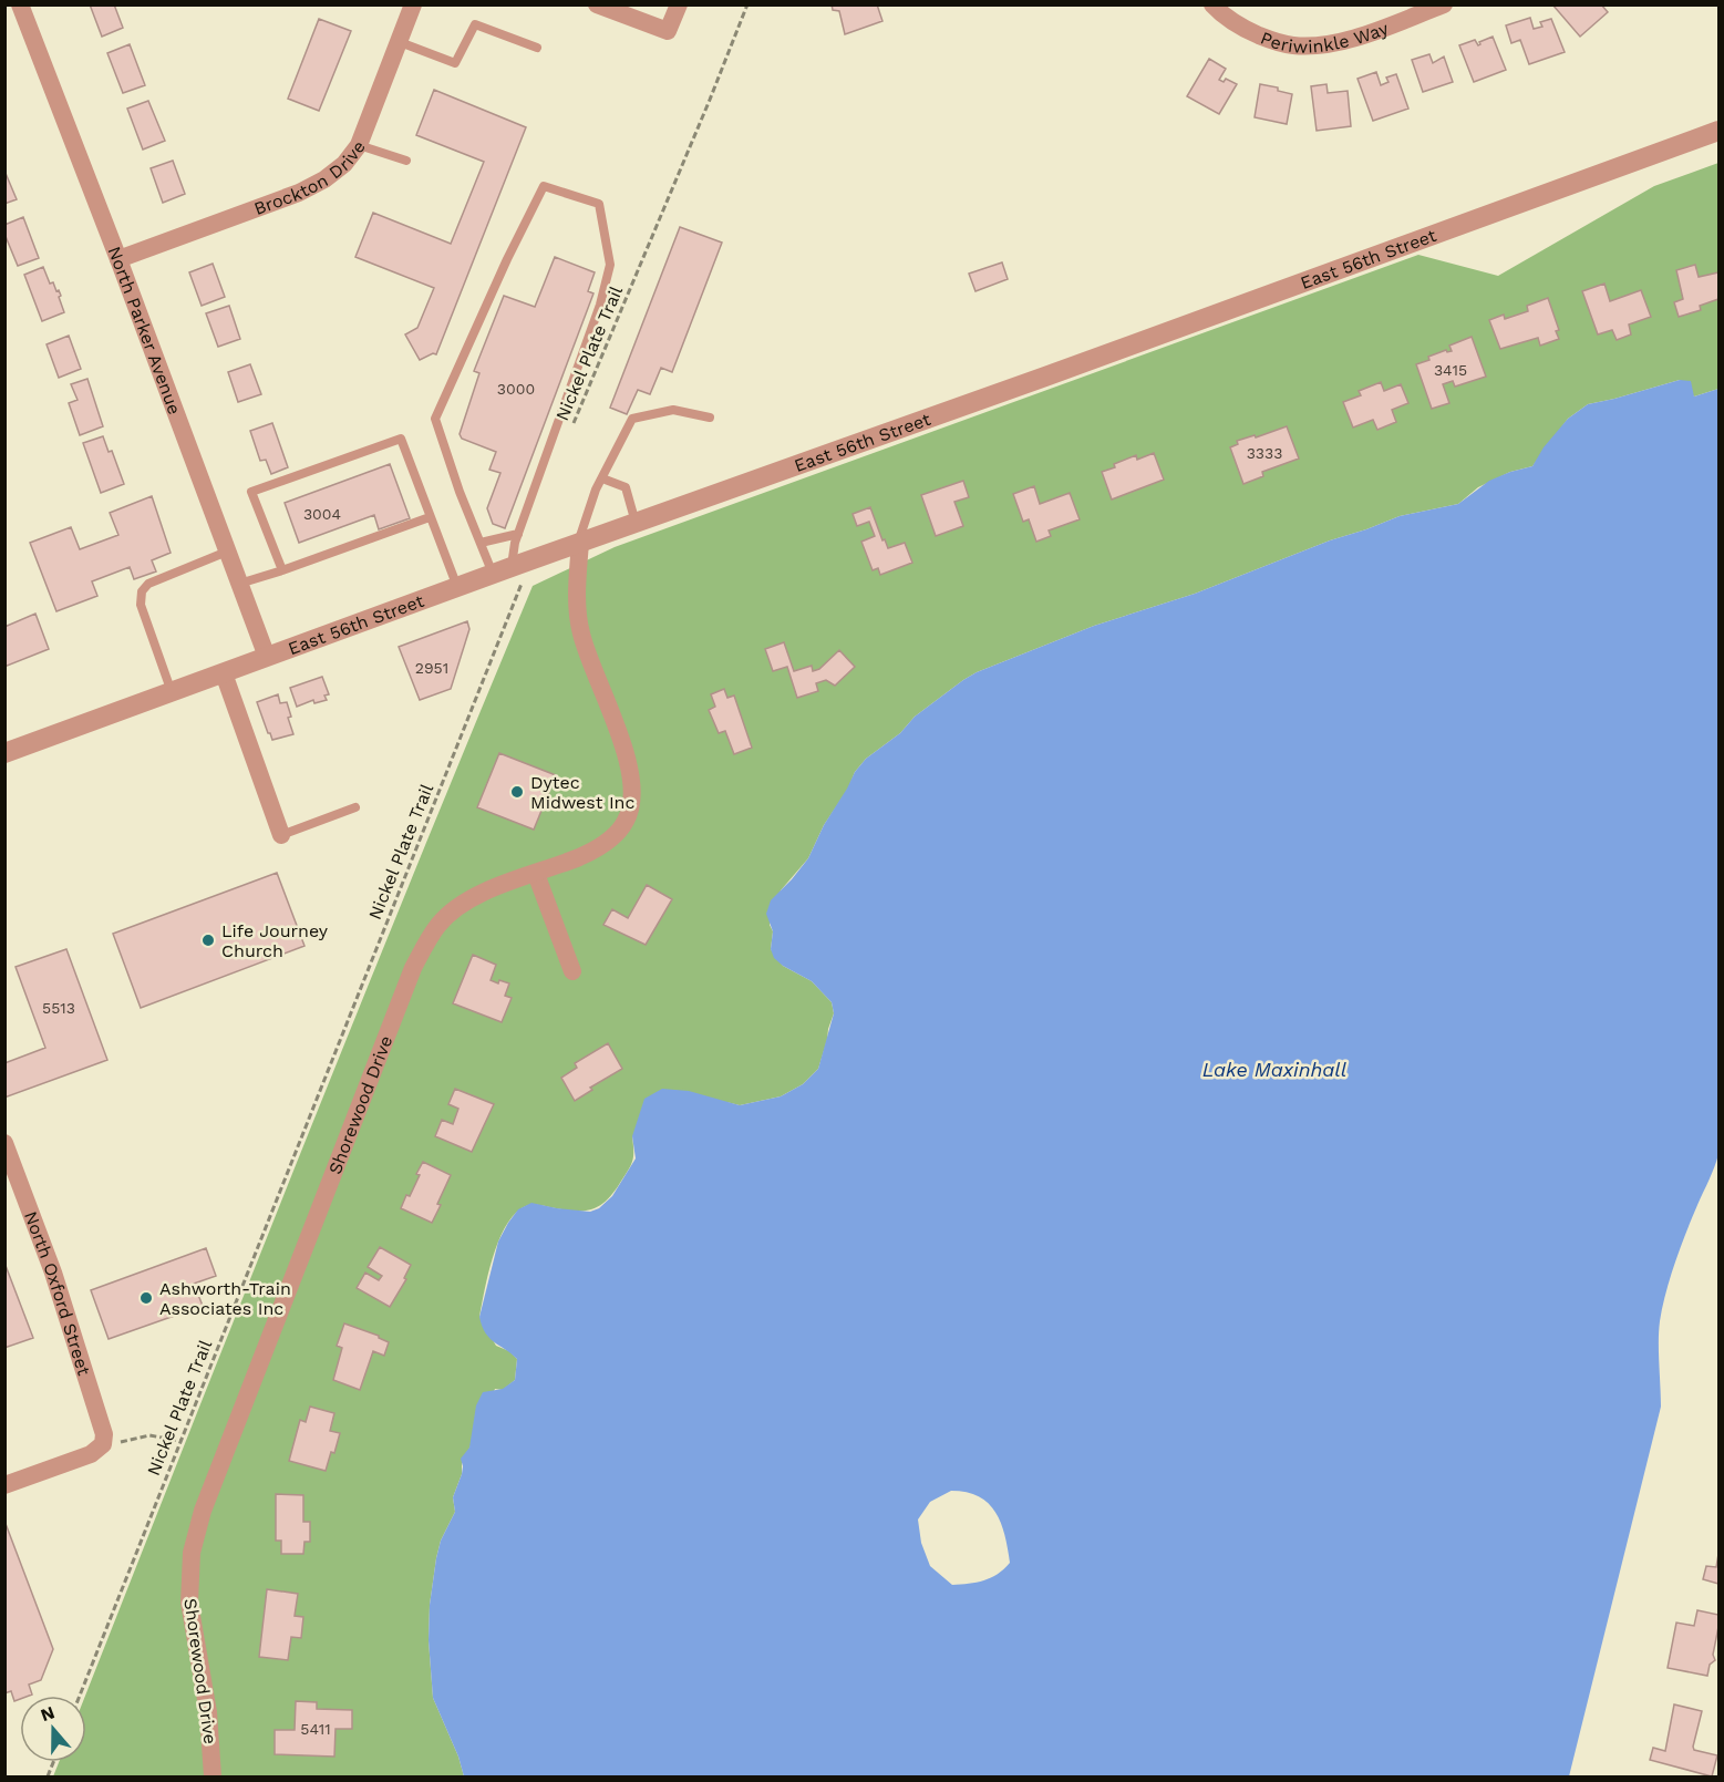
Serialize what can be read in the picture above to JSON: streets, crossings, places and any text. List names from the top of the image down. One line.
{"streets":{"street":["Periwinkle Way","Brockton Drive","East 56th Street","North Parker Avenue","Shorewood Drive","North Oxford Street"],"path":["Nickel Plate Trail"]},"crossings":[["Brockton Drive","North Parker Avenue"],["East 56th Street","North Parker Avenue"],["East 56th Street","Nickel Plate Trail"],["East 56th Street","Shorewood Drive"]],"water":["Lake Maxinhall"],"places":["Dytec Midwest Inc","Life Journey Church","Ashworth-Train Associates Inc"],"house_numbers":["3415","3000","3333","3004","2951","5513","5411"],"north":"top"}
